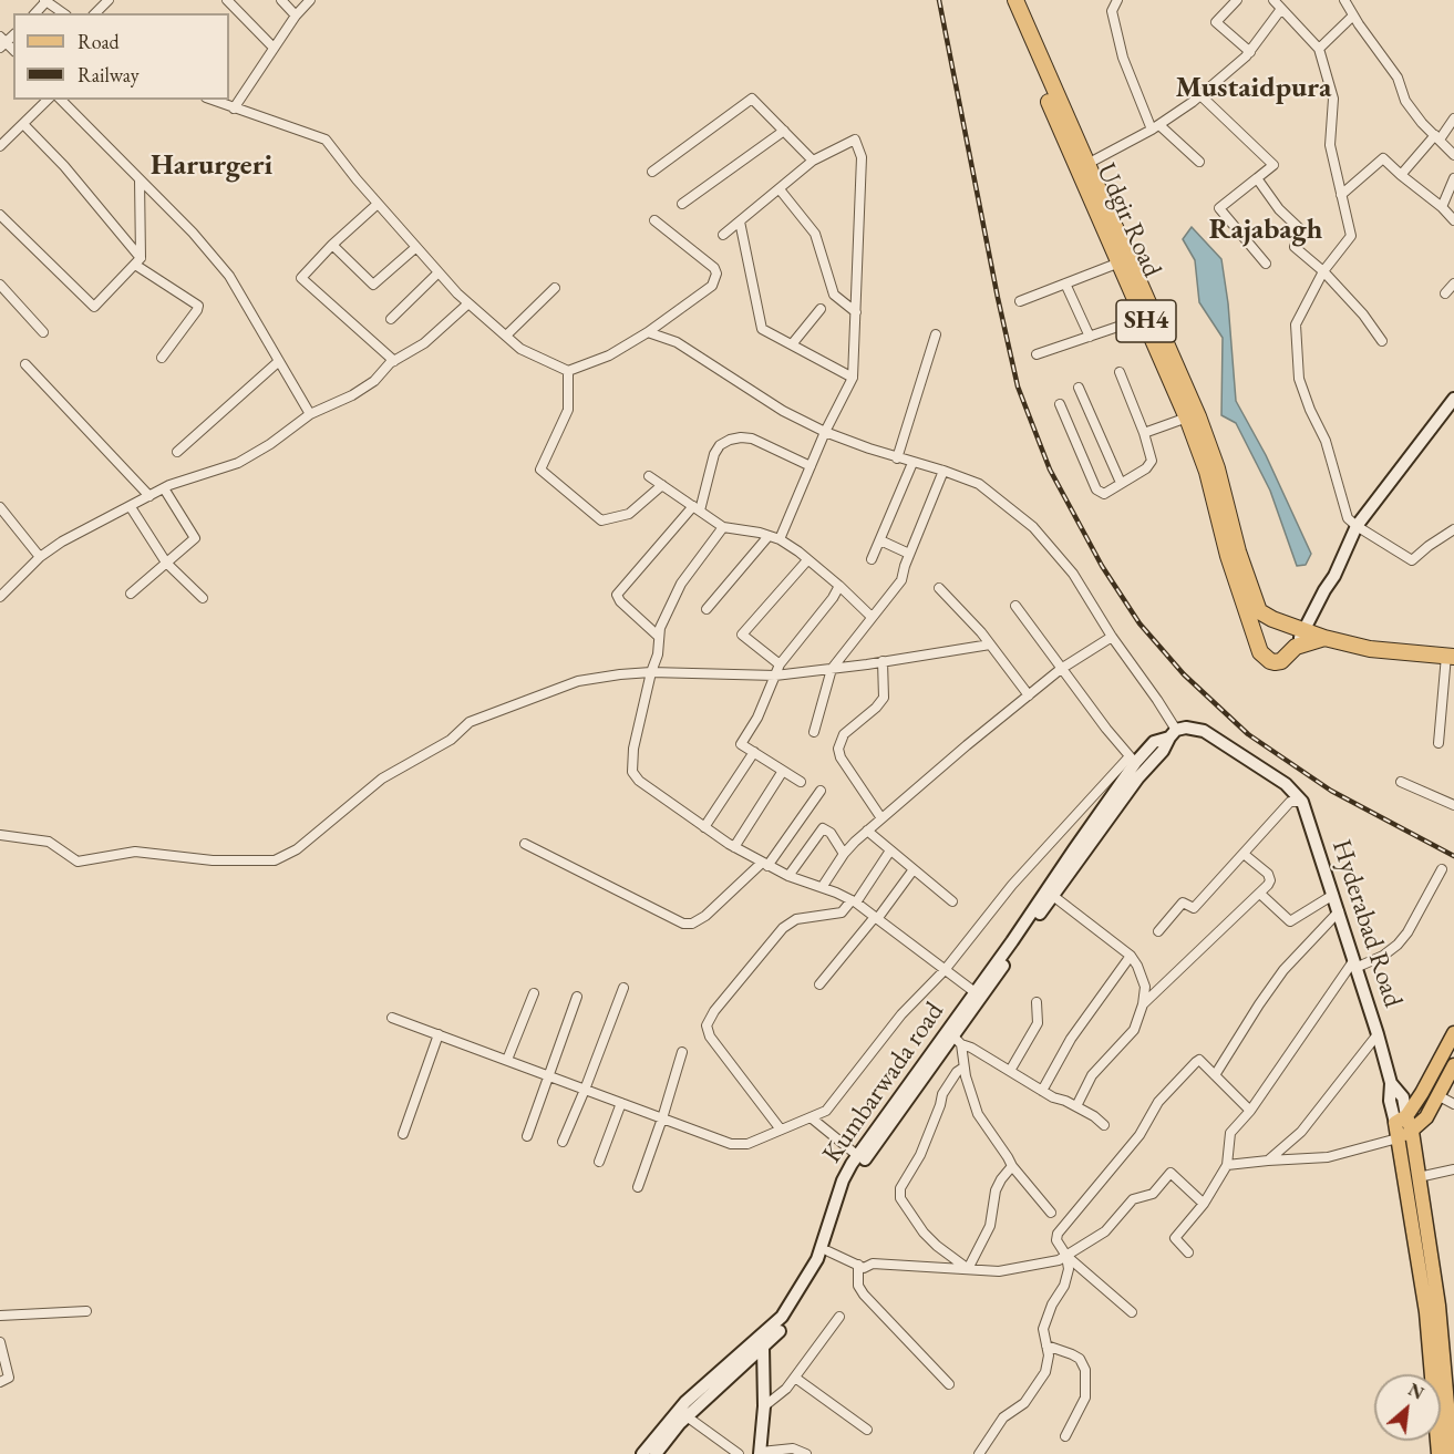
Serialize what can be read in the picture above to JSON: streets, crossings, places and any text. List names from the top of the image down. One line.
{"streets":{"highway":["Udgir Road","SH4"],"main road":["Hyderabad Road"],"street":["Kumbarwada road"]},"crossings":[["Hyderabad Road","Kumbarwada road"]],"districts":["Mustaidpura","Harurgeri","Rajabagh"],"legend":["Road","Railway"],"north":"top right"}
